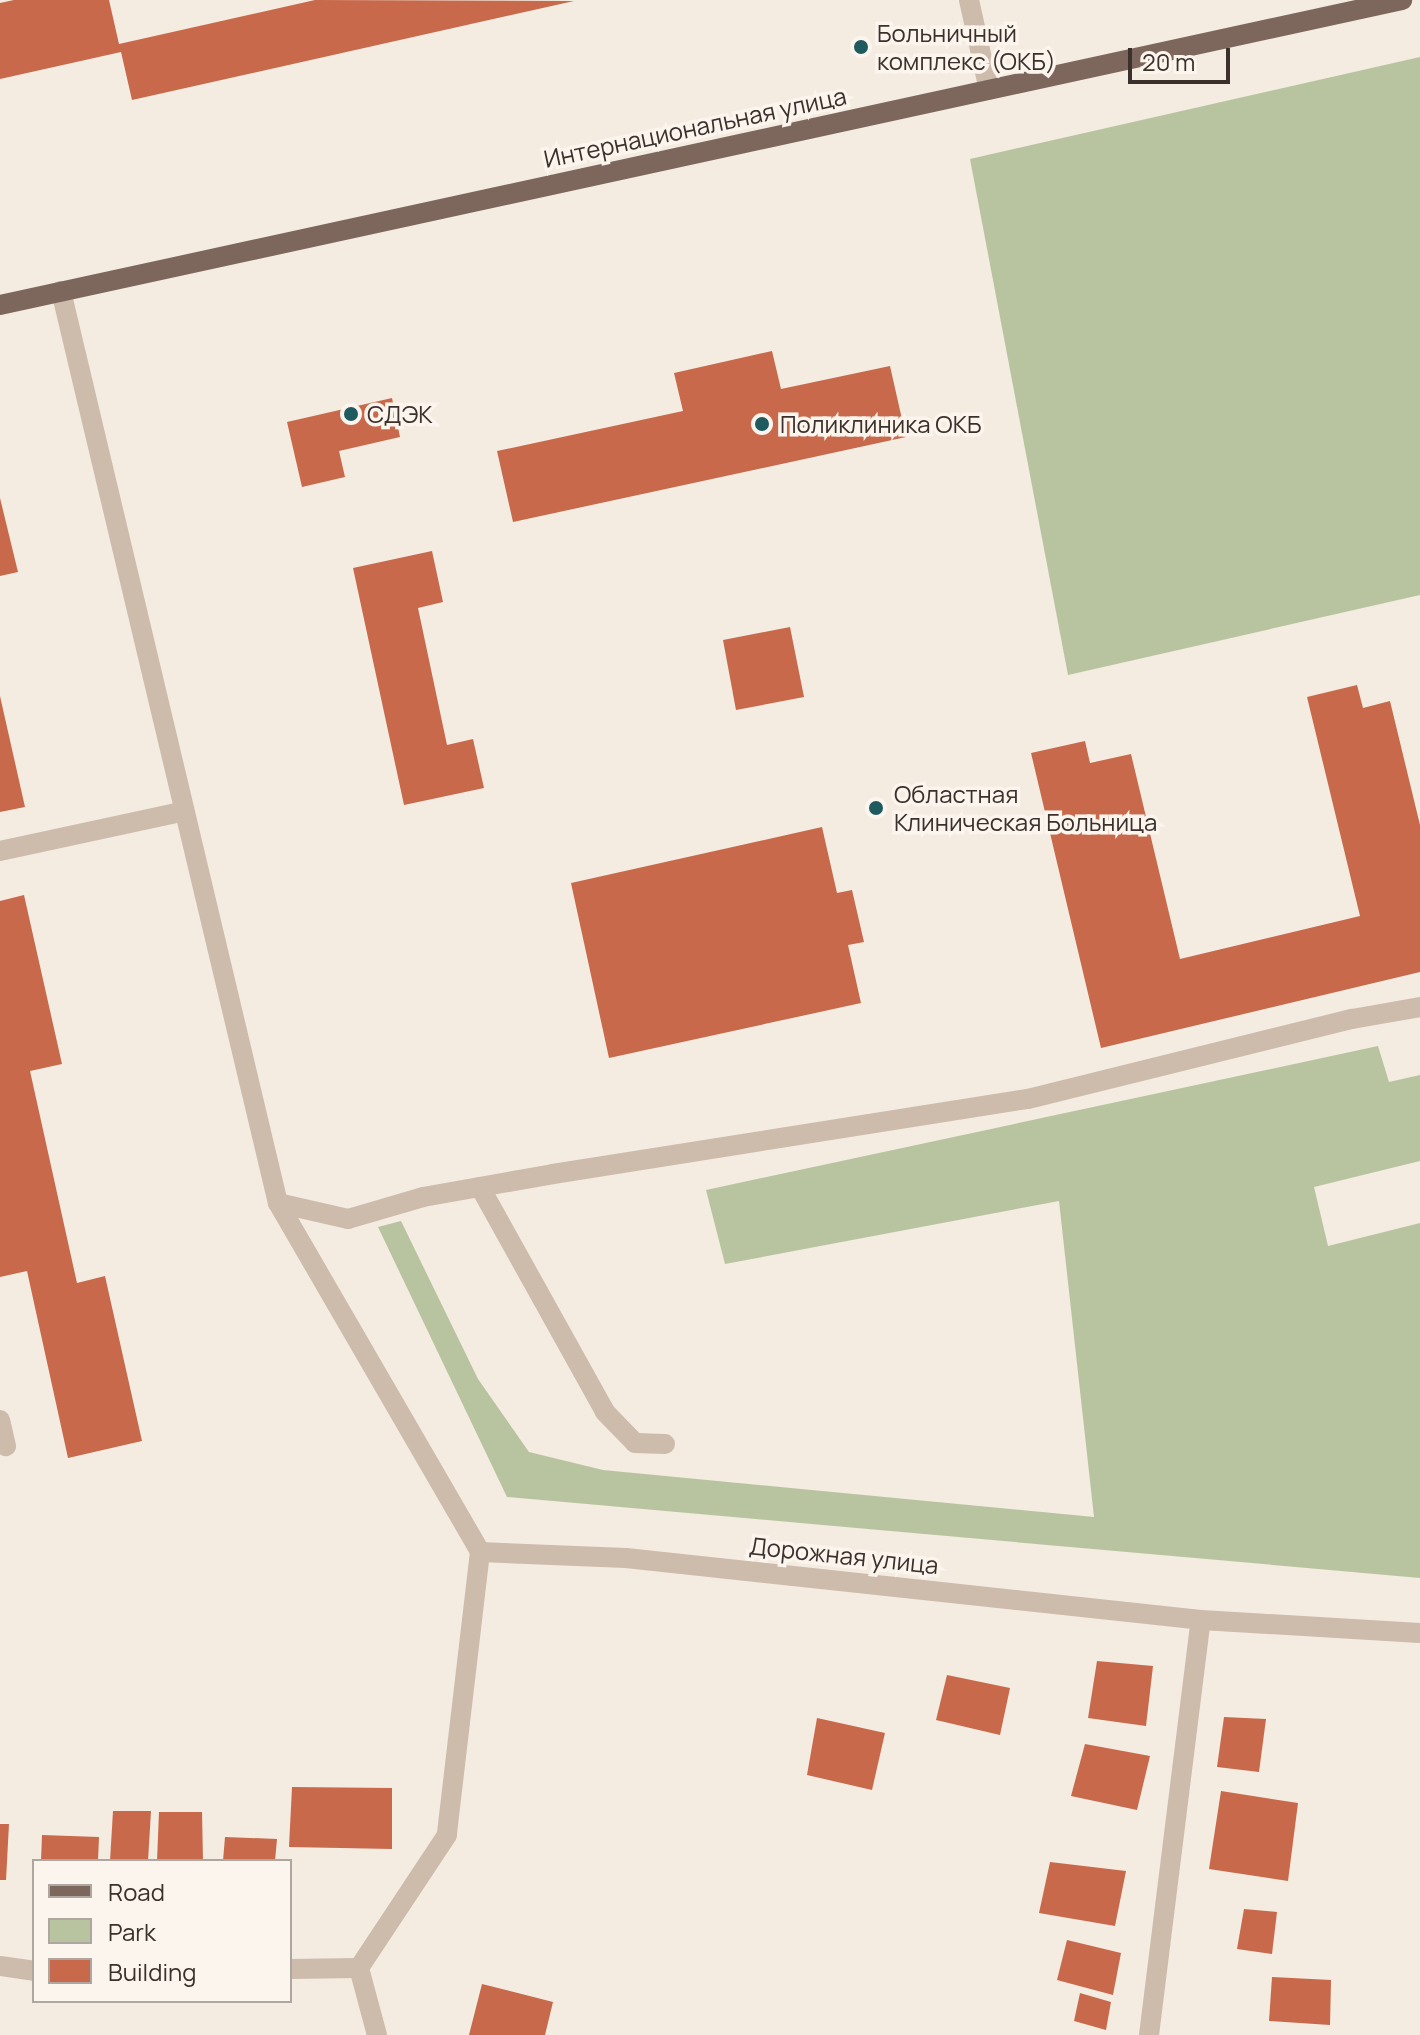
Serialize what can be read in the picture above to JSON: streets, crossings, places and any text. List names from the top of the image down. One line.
{"streets":{"main road":["Интернациональная улица"],"street":["Дорожная улица"]},"places":["Больничный комплекс (ОКБ)","СДЭК","Поликлиника ОКБ","Областная Клиническая Больница"],"legend":["Road","Park","Building"],"scale_bar":"20 m"}
